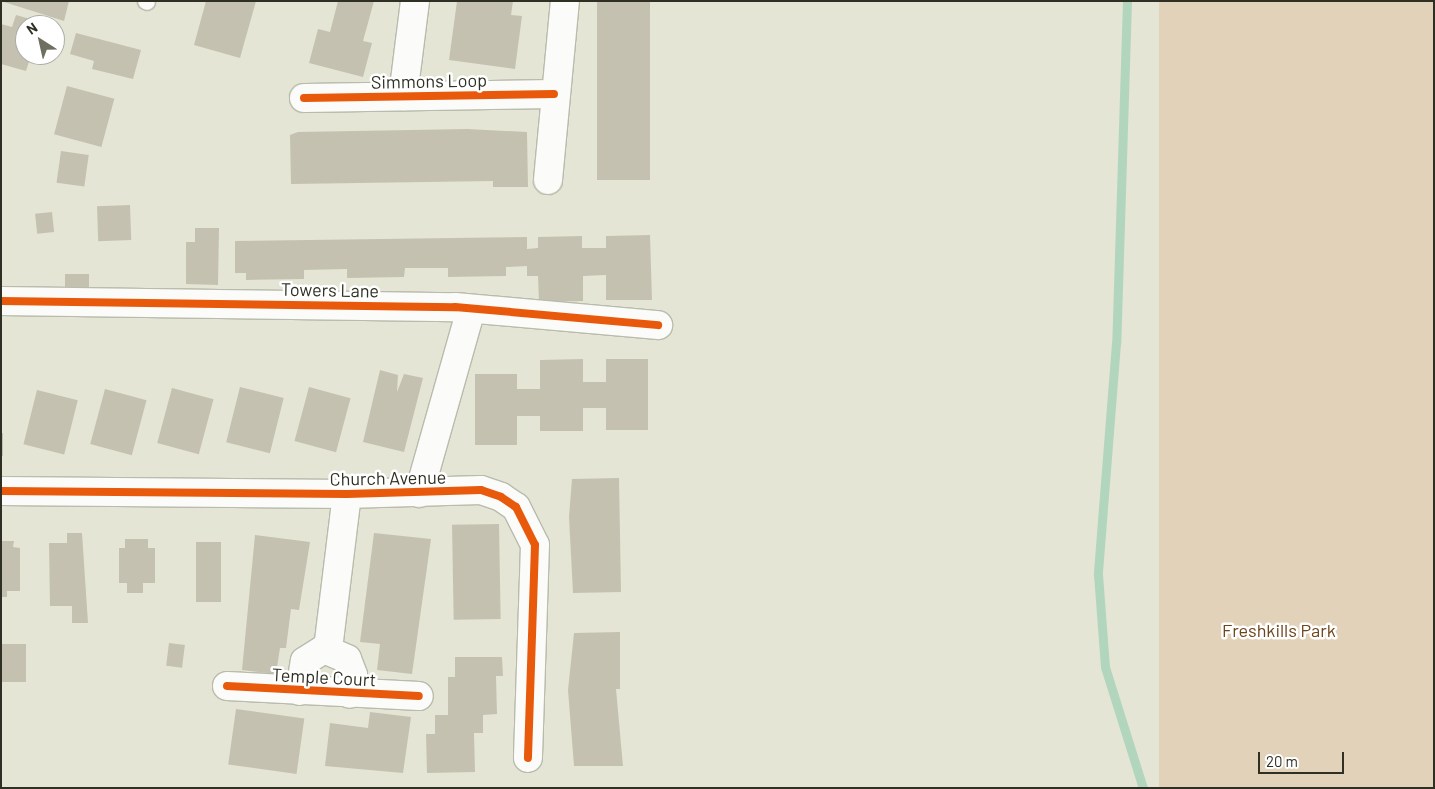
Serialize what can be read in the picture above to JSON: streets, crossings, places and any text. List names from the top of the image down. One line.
{"streets":{"street":["Simmons Loop","Towers Lane","Church Avenue","Temple Court"]},"crossings":[["Church Avenue","Temple Court"]],"parks":["Freshkills Park"],"scale_bar":"20 m","north":"top left"}
